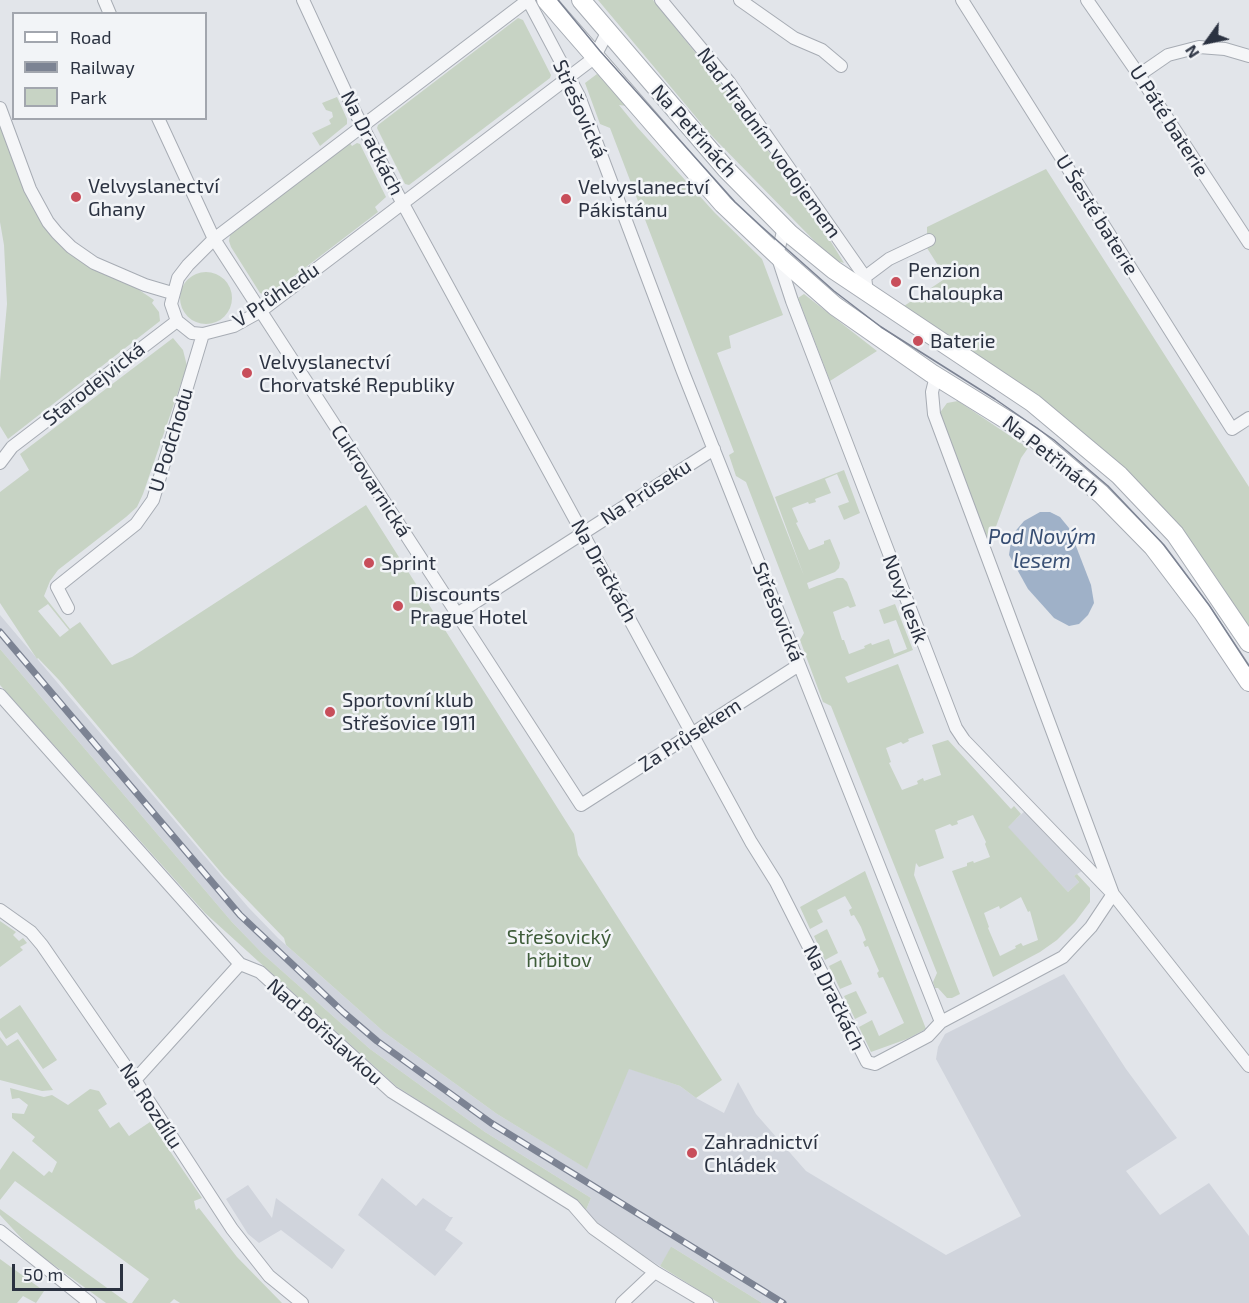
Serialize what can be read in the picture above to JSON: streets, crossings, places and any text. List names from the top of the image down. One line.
{"streets":{"street":["Střešovická","U Páté baterie","Na Petřinách","Na Dračkách","Nad Hradním vodojemem","U Šesté baterie","V Průhledu","Starodejvická","U Podchodu","Cukrovarnická","Na Průseku","Nový lesík","Za Průsekem","Nad Bořislavkou","Na Rozdílu"]},"crossings":[["Střešovická","Na Petřinách"],["Střešovická","Na Dračkách"],["Střešovická","V Průhledu"],["Střešovická","Na Průseku"],["Střešovická","Za Průsekem"],["Na Petřinách","Nad Hradním vodojemem"],["Na Petřinách","V Průhledu"],["Na Petřinách","Nový lesík"],["Na Dračkách","V Průhledu"],["Na Dračkách","Na Průseku"],["Na Dračkách","Za Průsekem"],["V Průhledu","U Podchodu"],["V Průhledu","Cukrovarnická"],["Cukrovarnická","Na Průseku"],["Cukrovarnická","Za Průsekem"]],"water":["Pod Novým lesem"],"parks":["Střešovický hřbitov"],"places":["Velvyslanectví Ghany","Velvyslanectví Pákistánu","Penzion Chaloupka","Baterie","Velvyslanectví Chorvatské Republiky","Sprint","Discounts Prague Hotel","Sportovní klub Střešovice 1911","Zahradnictví Chládek"],"legend":["Road","Railway","Park"],"scale_bar":"50 m","north":"bottom left"}
